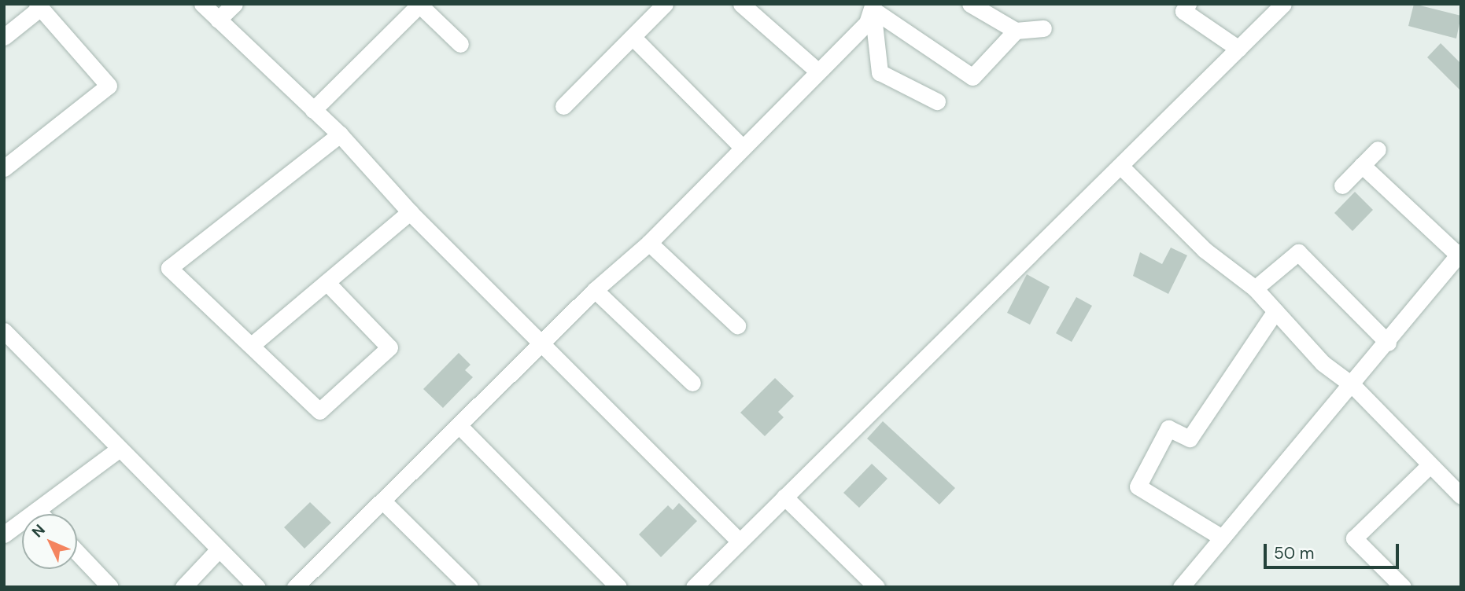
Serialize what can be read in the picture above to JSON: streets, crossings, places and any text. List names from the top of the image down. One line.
{"scale_bar":"50 m","north":"top left"}
